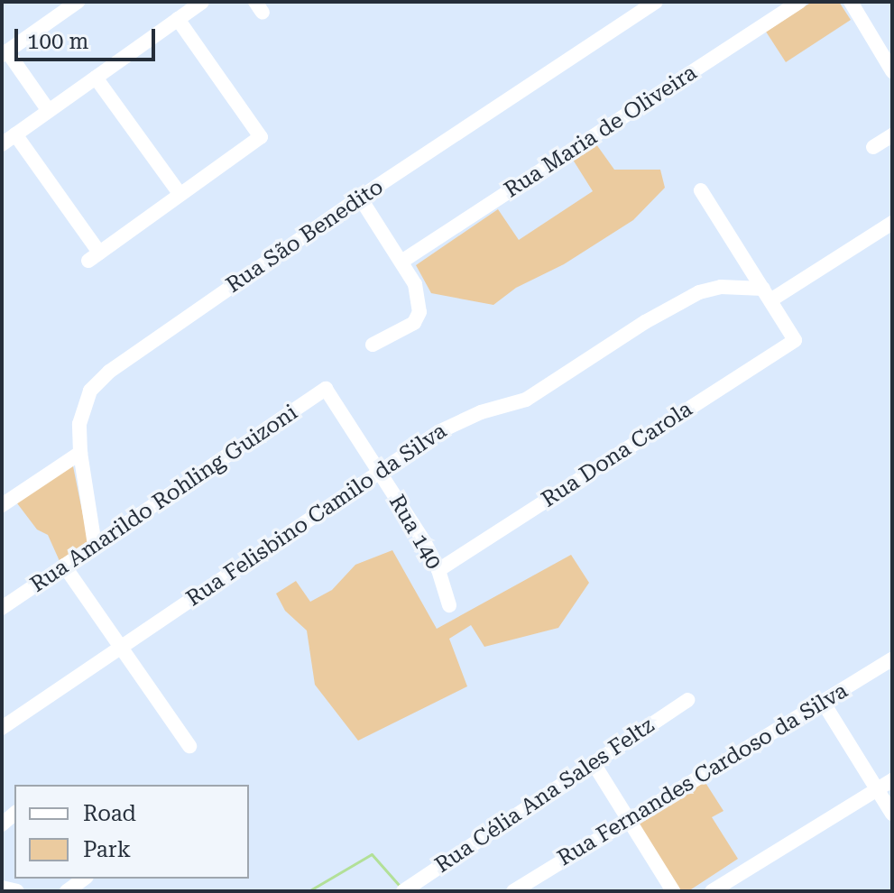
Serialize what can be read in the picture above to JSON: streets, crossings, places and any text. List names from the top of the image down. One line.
{"streets":{"street":["Rua Maria de Oliveira","Rua São Benedito","Rua Dona Carola","Rua Amarildo Rohling Guizoni","Rua Felisbino Camilo da Silva","Rua 140","Rua Fernandes Cardoso da Silva","Rua Célia Ana Sales Feltz"]},"crossings":[["Rua São Benedito","Rua Amarildo Rohling Guizoni"],["Rua Dona Carola","Rua Felisbino Camilo da Silva"],["Rua Dona Carola","Rua 140"],["Rua Amarildo Rohling Guizoni","Rua 140"],["Rua Felisbino Camilo da Silva","Rua 140"]],"legend":["Road","Park"],"scale_bar":"100 m"}
